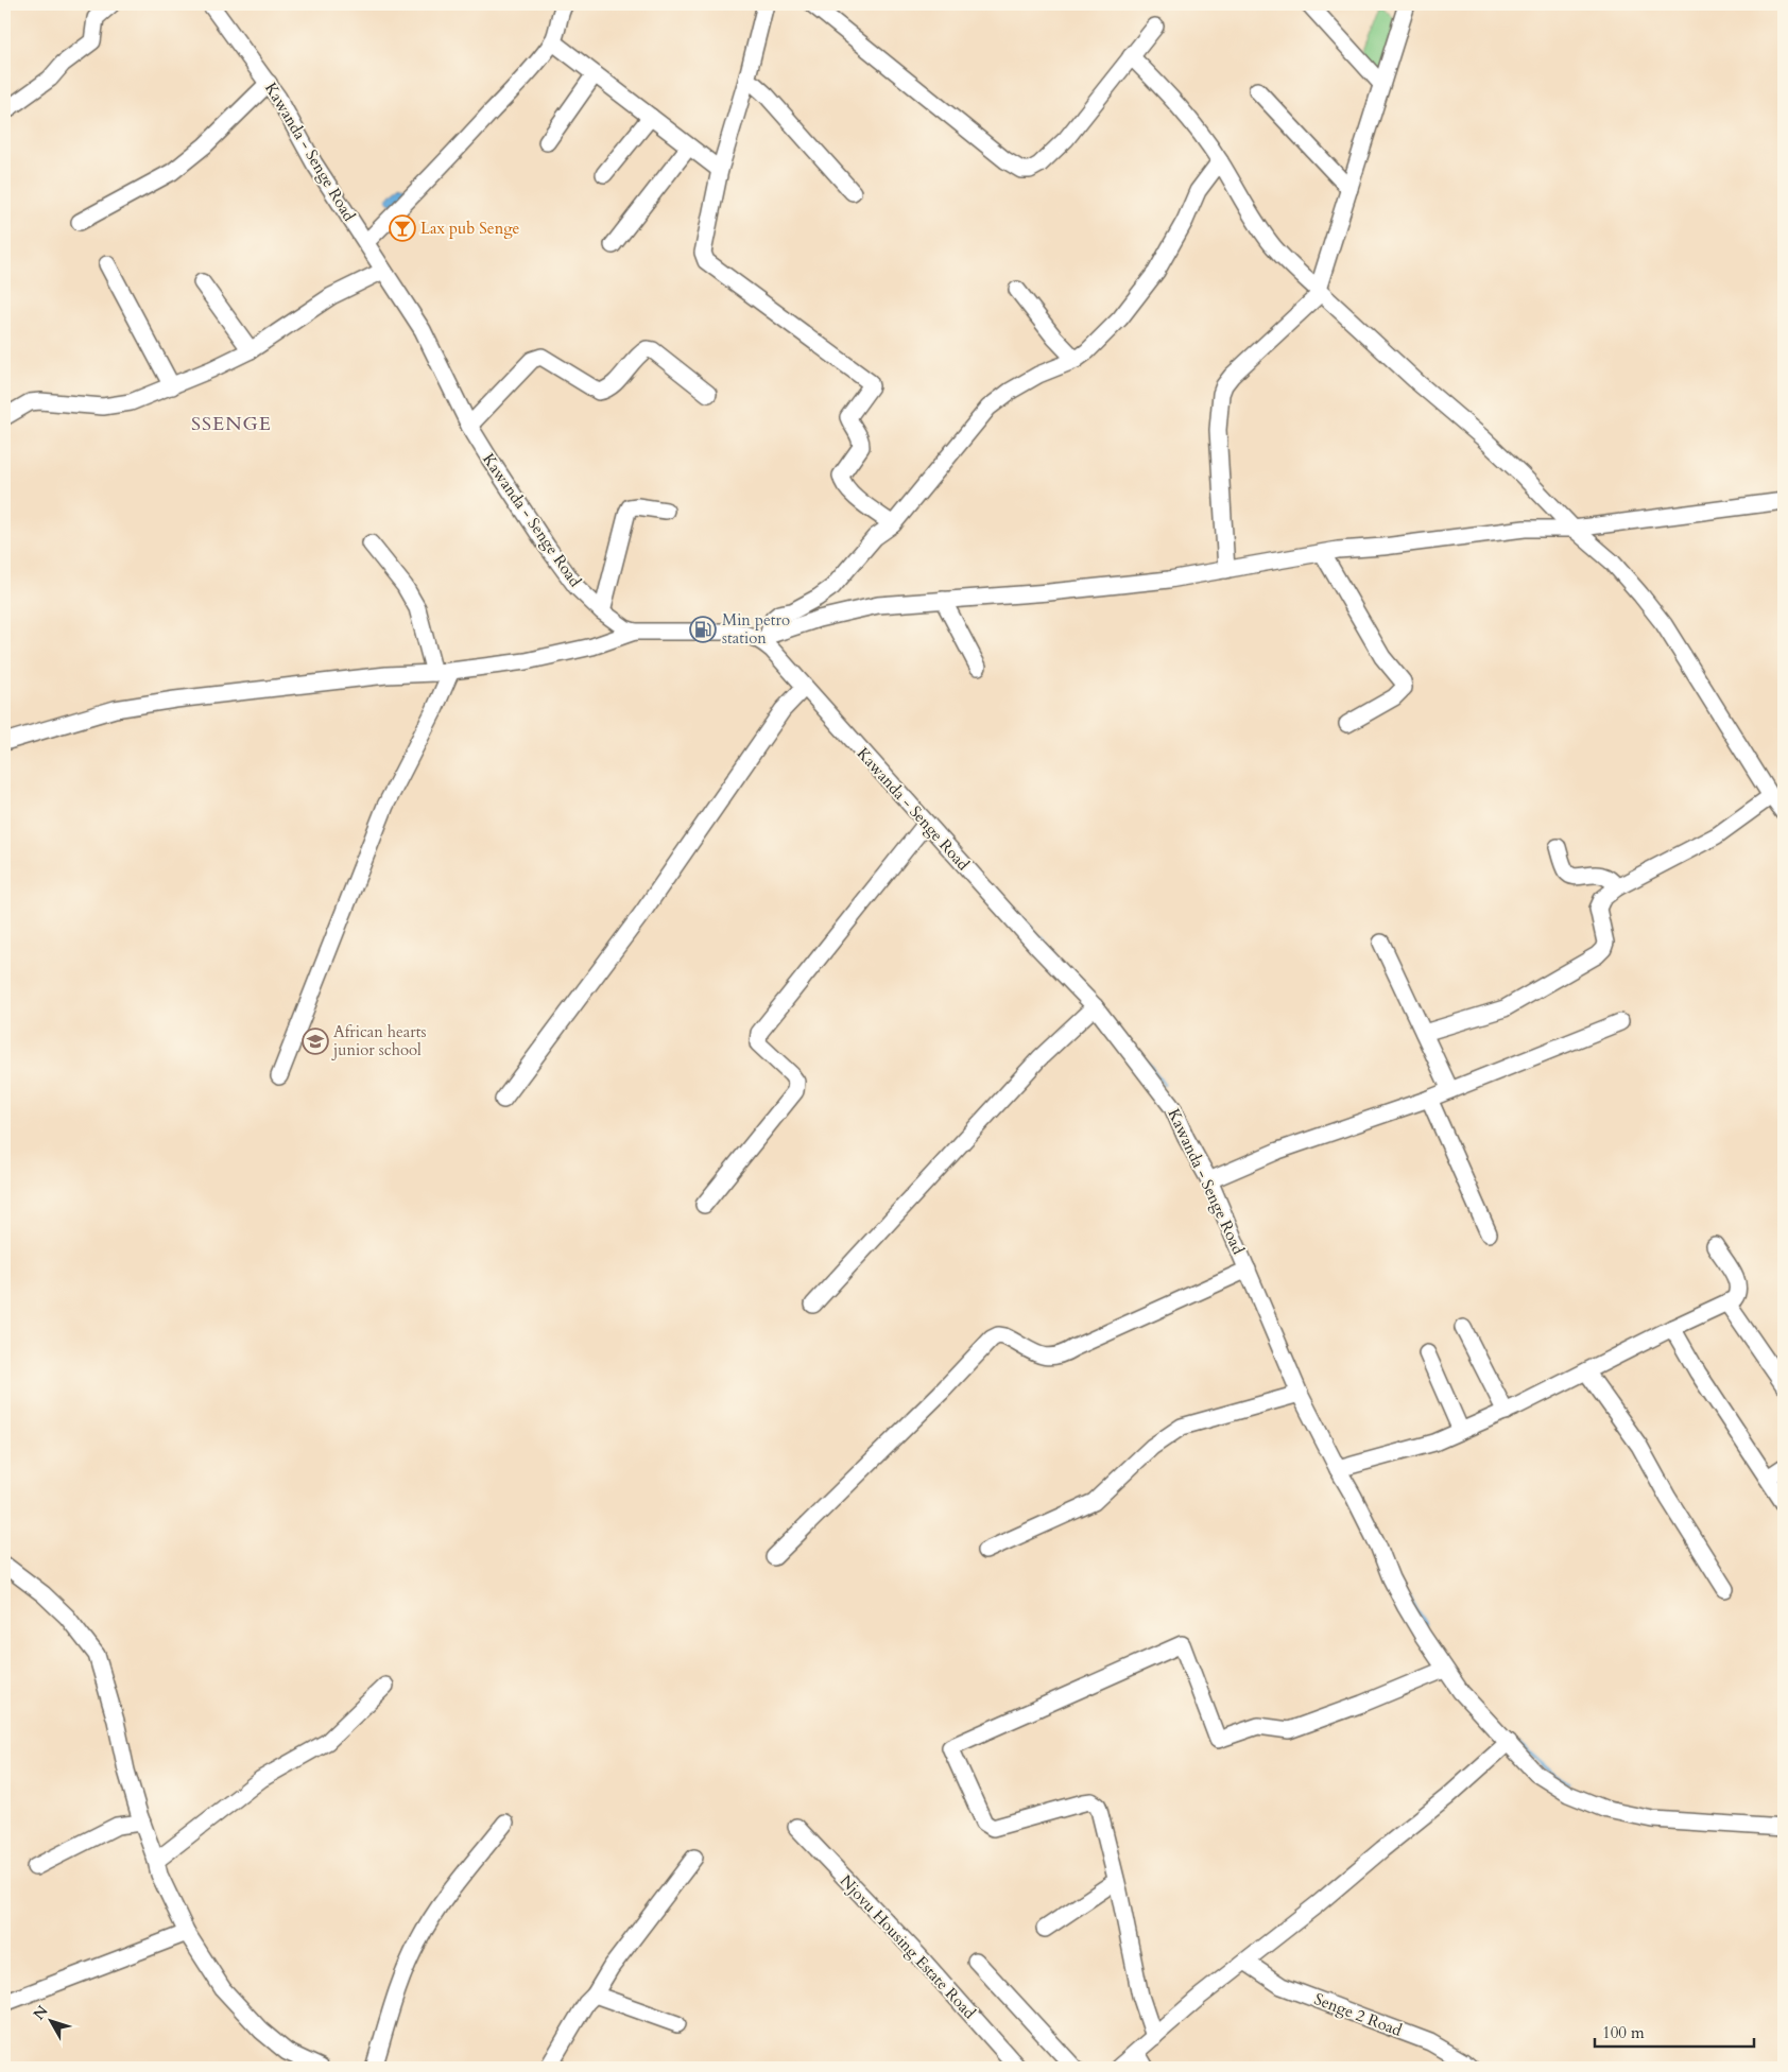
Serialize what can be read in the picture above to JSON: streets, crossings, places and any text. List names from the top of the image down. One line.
{"streets":{"street":["Kawanda - Senge Road","Njovu Housing Estate Road","Senge 2 Road"]},"districts":["SSENGE"],"places":{"bar":["Lax pub Senge"],"fuel station":["Min petro station"],"school or university":["African hearts junior school"]},"scale_bar":"100 m","north":"top left"}
